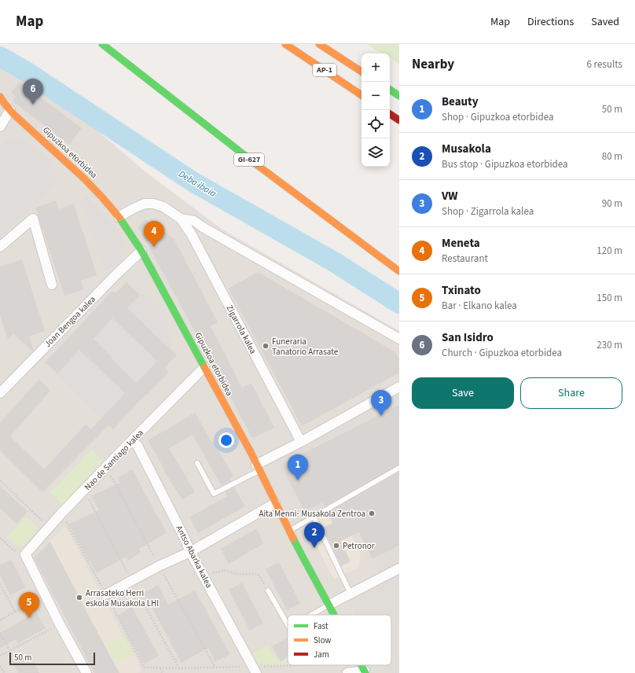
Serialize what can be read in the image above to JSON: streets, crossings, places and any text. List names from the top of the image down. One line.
{"streets":{"main road":["AP-1","Gipuzkoa etorbidea","GI-627"],"street":["Joan Bengoa kalea","Zigarrola kalea","Nao de Santiago kalea","Antso Abarka kalea"]},"crossings":[["Gipuzkoa etorbidea","Joan Bengoa kalea"],["Gipuzkoa etorbidea","Zigarrola kalea"],["Gipuzkoa etorbidea","Nao de Santiago kalea"],["Nao de Santiago kalea","Antso Abarka kalea"]],"water":["Deba ibaia"],"places":["Funeraria Tanatorio Arrasate","Aita Menni- Musakola Zentroa","Petronor","Arrasateko Herri eskola Musakola LHI"],"legend":["Fast","Slow","Jam"],"scale_bar":"50 m","page":{"header":"Map","nav":["Map","Directions","Saved"],"heading":["Nearby","6 results"],"map_buttons":["+","−"],"pins":["6","4","3","1","2","5"],"list":[{"mark":"1","name":"Beauty","note":"Shop · Gipuzkoa etorbidea","value":"50 m"},{"mark":"2","name":"Musakola","note":"Bus stop · Gipuzkoa etorbidea","value":"80 m"},{"mark":"3","name":"VW","note":"Shop · Zigarrola kalea","value":"90 m"},{"mark":"4","name":"Meneta","note":"Restaurant","value":"120 m"},{"mark":"5","name":"Txinato","note":"Bar · Elkano kalea","value":"150 m"},{"mark":"6","name":"San Isidro","note":"Church · Gipuzkoa etorbidea","value":"230 m"}],"buttons":["Save","Share"],"scale":"50 m"}}
